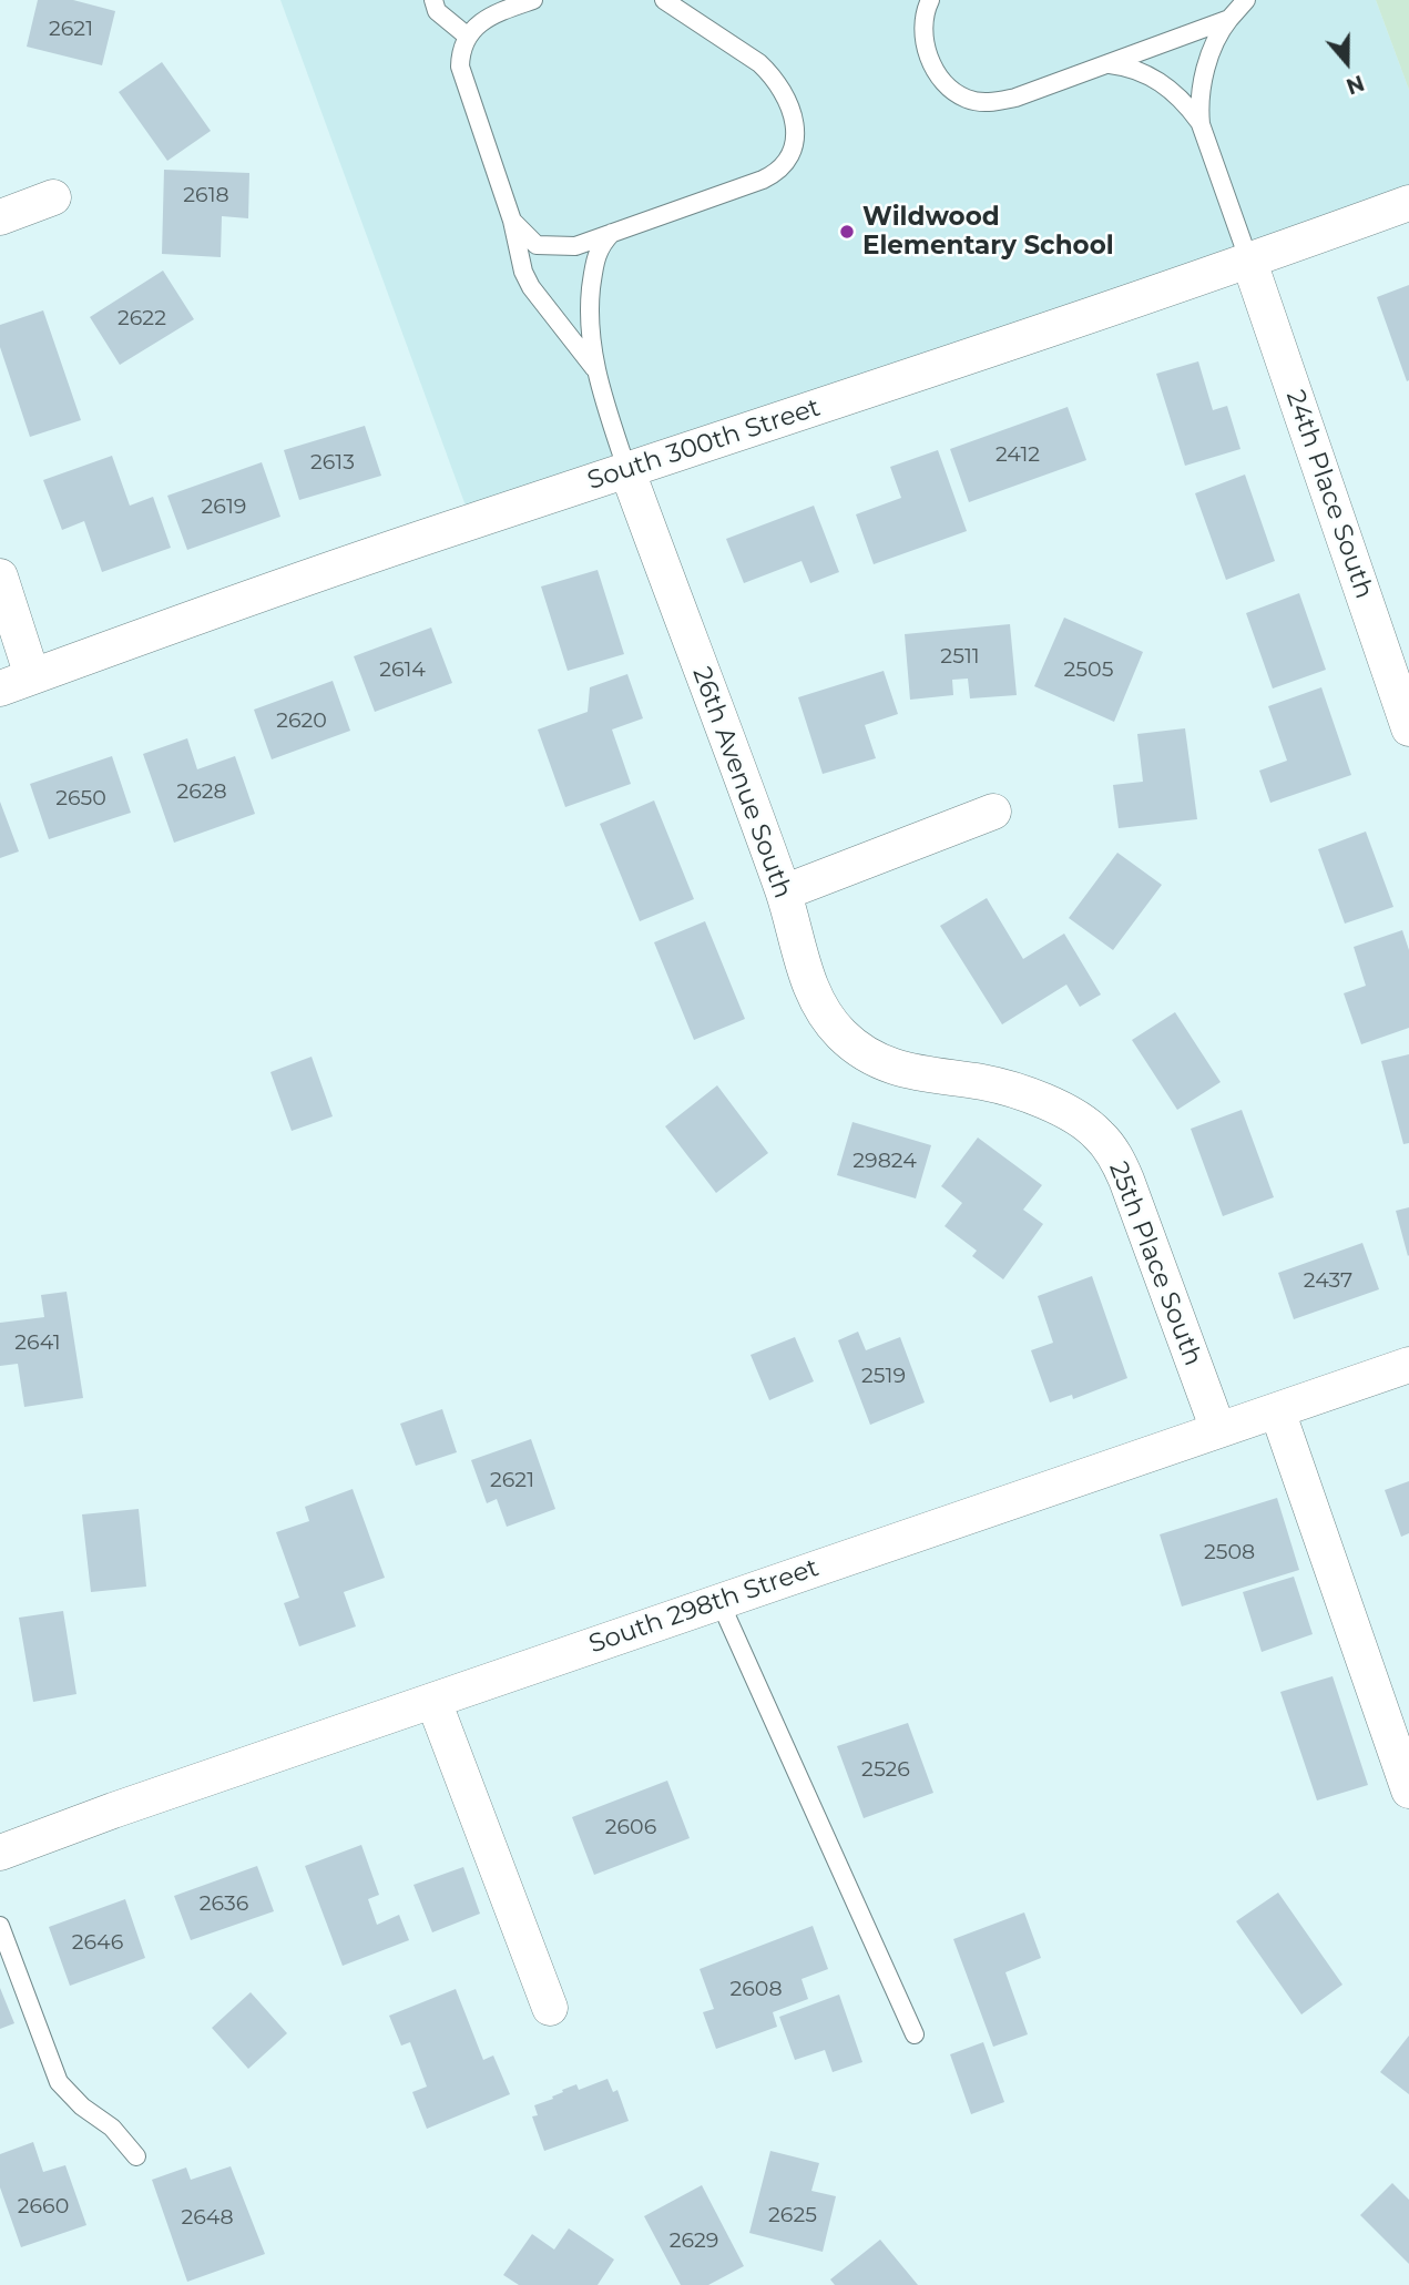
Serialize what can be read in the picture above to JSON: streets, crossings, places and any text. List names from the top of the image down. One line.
{"streets":{"street":["South 300th Street","24th Place South","26th Avenue South","25th Place South","South 298th Street"]},"crossings":[["South 300th Street","24th Place South"],["South 300th Street","26th Avenue South"],["26th Avenue South","25th Place South"],["25th Place South","South 298th Street"]],"places":["Wildwood Elementary School"],"house_numbers":["2621","2618","2622","2412","2613","2619","2511","2614","2505","2620","2628","2650","29824","2437","2641","2519","2621","2508","2526","2606","2636","2646","2608","2660","2625","2648","2629"],"north":"bottom"}
